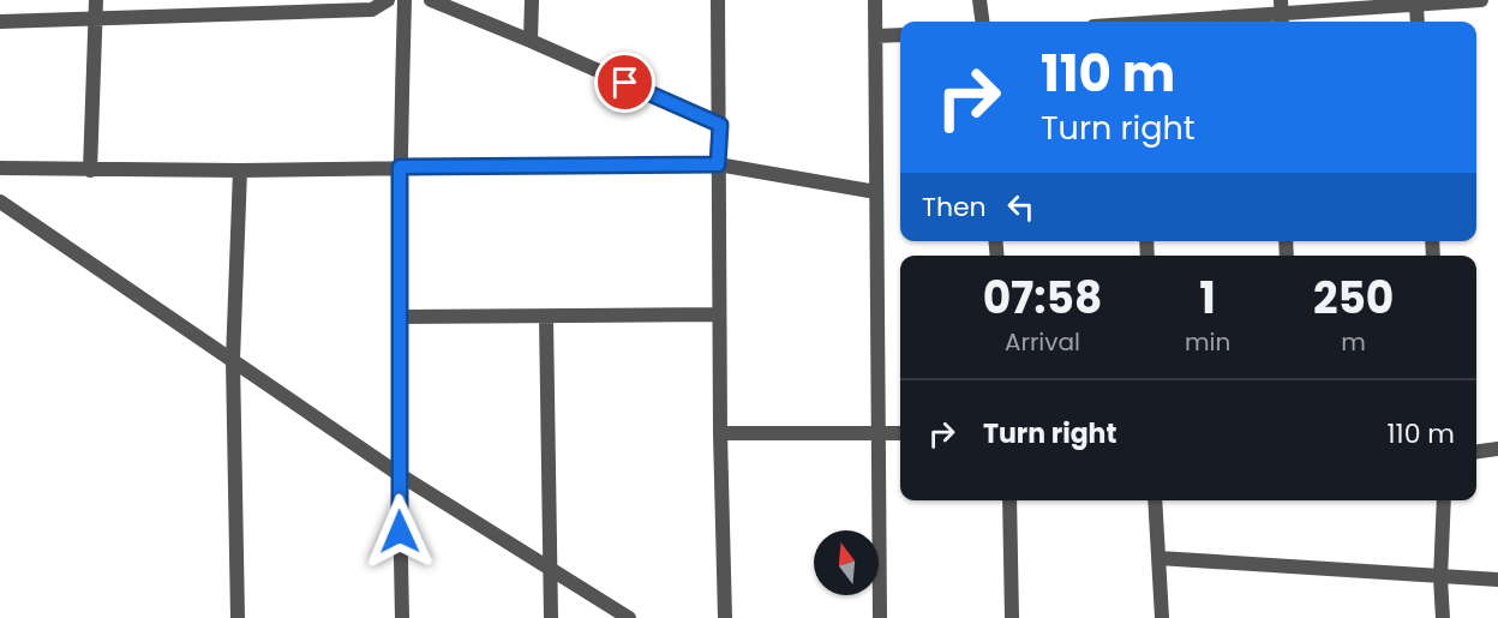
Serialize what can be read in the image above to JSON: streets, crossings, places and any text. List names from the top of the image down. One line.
{"north":"top","page":{"turn":["110 m","Turn right"],"then":"Then","eta":["07:58","Arrival","1","min","250","m"],"list":[{"name":"Turn right","value":"110 m"}]}}
